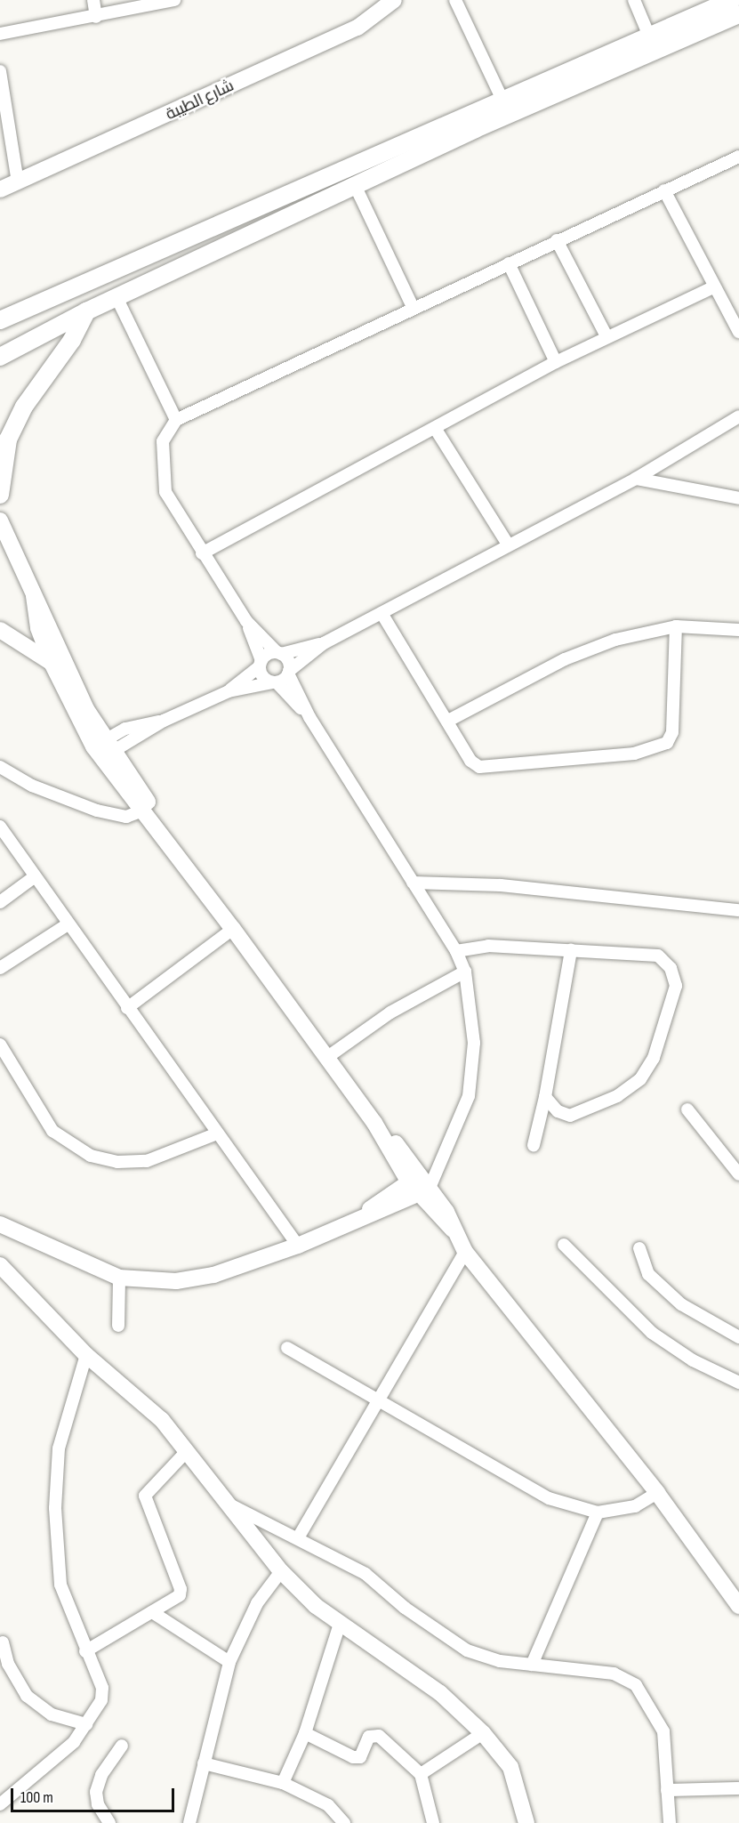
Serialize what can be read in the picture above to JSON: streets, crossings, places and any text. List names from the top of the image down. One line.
{"streets":{"street":["شارع الطيبة"]},"scale_bar":"100 m"}
